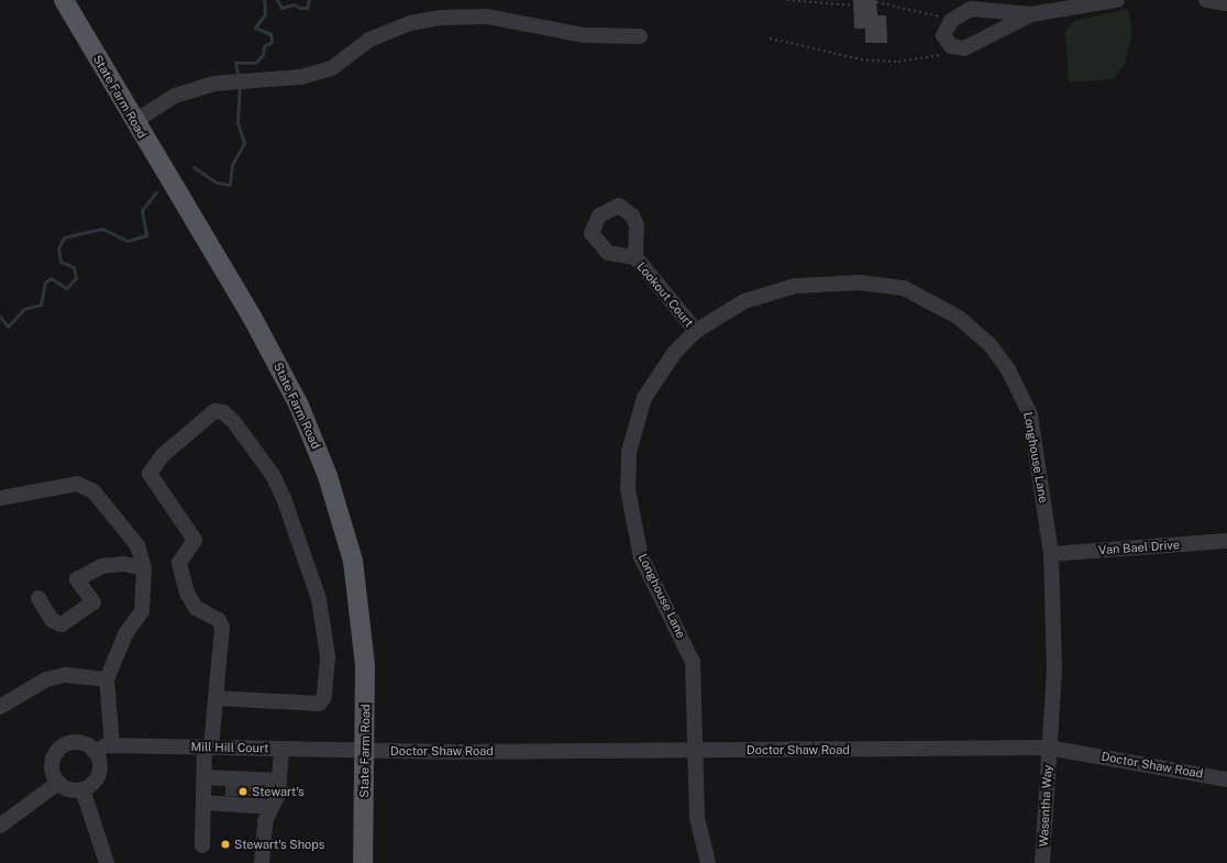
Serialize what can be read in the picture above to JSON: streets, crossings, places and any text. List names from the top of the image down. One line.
{"streets":{"main road":["State Farm Road"],"street":["Lookout Court","Longhouse Lane","Van Bael Drive","Mill Hill Court","Doctor Shaw Road","Wasentha Way"]},"crossings":[["State Farm Road","Mill Hill Court"],["State Farm Road","Doctor Shaw Road"],["Lookout Court","Longhouse Lane"],["Longhouse Lane","Van Bael Drive"],["Longhouse Lane","Doctor Shaw Road"],["Longhouse Lane","Wasentha Way"],["Mill Hill Court","Doctor Shaw Road"],["Doctor Shaw Road","Wasentha Way"]],"places":["Stewart's","Stewart's Shops"]}
